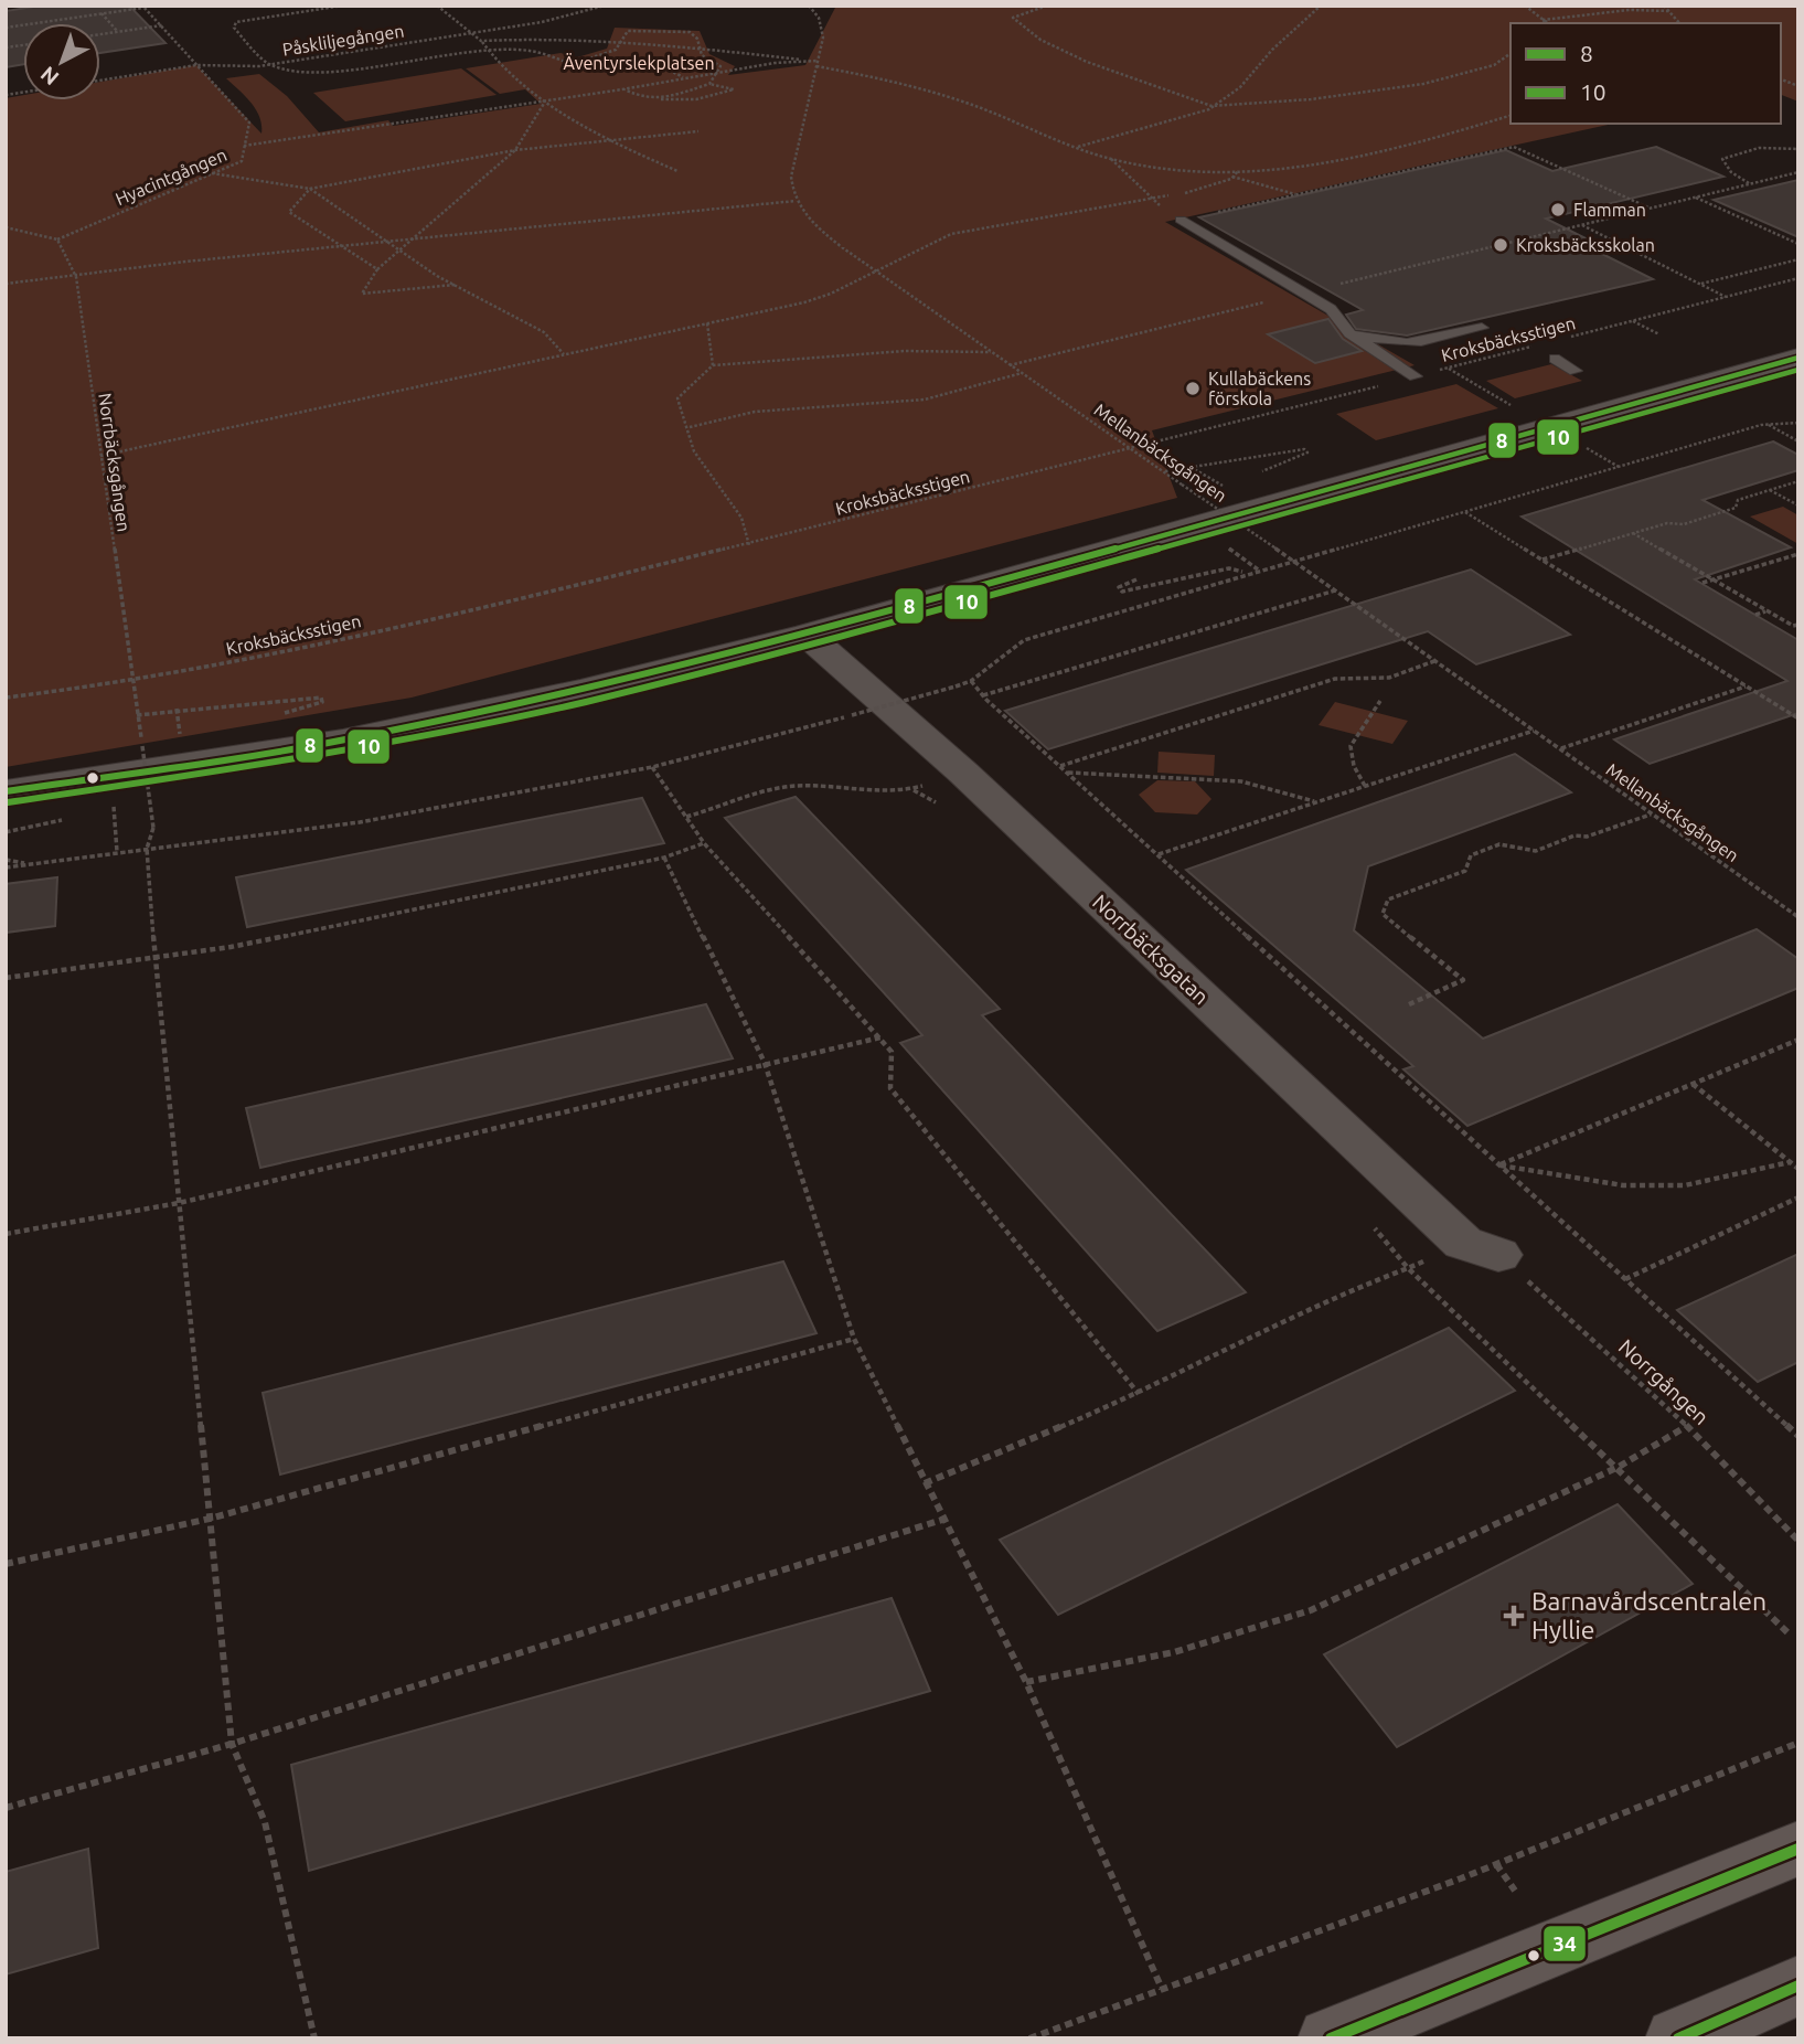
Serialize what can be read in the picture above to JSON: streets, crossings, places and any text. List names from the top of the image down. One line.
{"streets":{"street":["Norrbäcksgatan"],"path":["Påskliljegången","Hyacintgången","Kroksbäcksstigen","Mellanbäcksgången","Norrbäcksgången","Norrgången"]},"crossings":[["Påskliljegången","Hyacintgången"],["Hyacintgången","Norrbäcksgången"],["Kroksbäcksstigen","Mellanbäcksgången"],["Kroksbäcksstigen","Norrbäcksgången"],["Norrbäcksgatan","Norrgången"]],"parks":["Äventyrslekplatsen"],"places":{"other":["Flamman","Kroksbäcksskolan","Kullabäckens förskola"],"health":["Barnavårdscentralen Hyllie"]},"lines":["transit line 8","transit line 10","transit line 34"],"legend":["8","10"],"north":"bottom left"}
